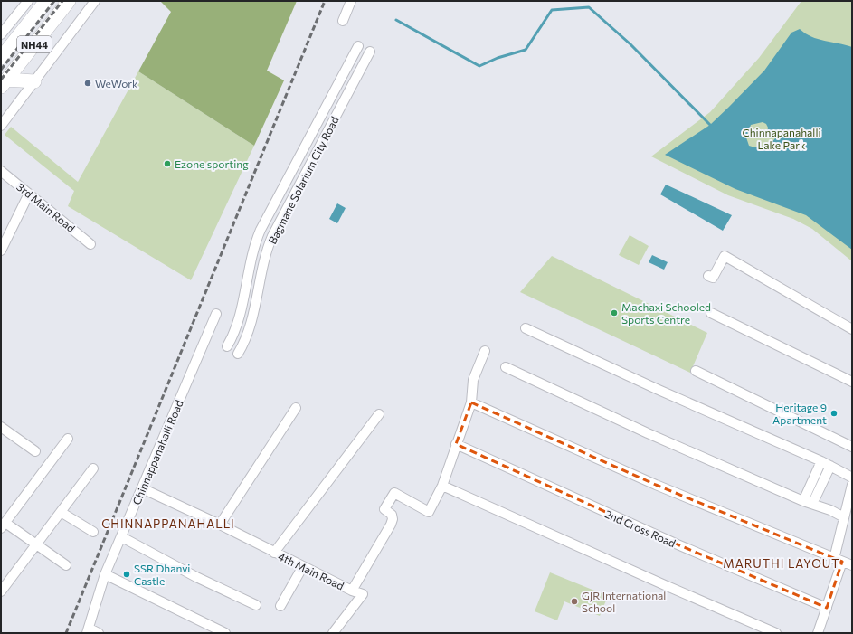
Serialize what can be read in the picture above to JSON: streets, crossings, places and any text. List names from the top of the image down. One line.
{"streets":{"highway":["NH44"],"street":["Bagmane Solarium City Road","3rd Main Road","Chinnappanahalli Road","2nd Cross Road","4th Main Road"]},"crossings":[["Chinnappanahalli Road","4th Main Road"]],"districts":["CHINNAPPANAHALLI","MARUTHI LAYOUT"],"parks":["Chinnapanahalli Lake Park"],"places":["WeWork","Ezone sporting","Machaxi Schooled Sports Centre","Heritage 9 Apartment","SSR Dhanvi Castle","GJR International School"]}
